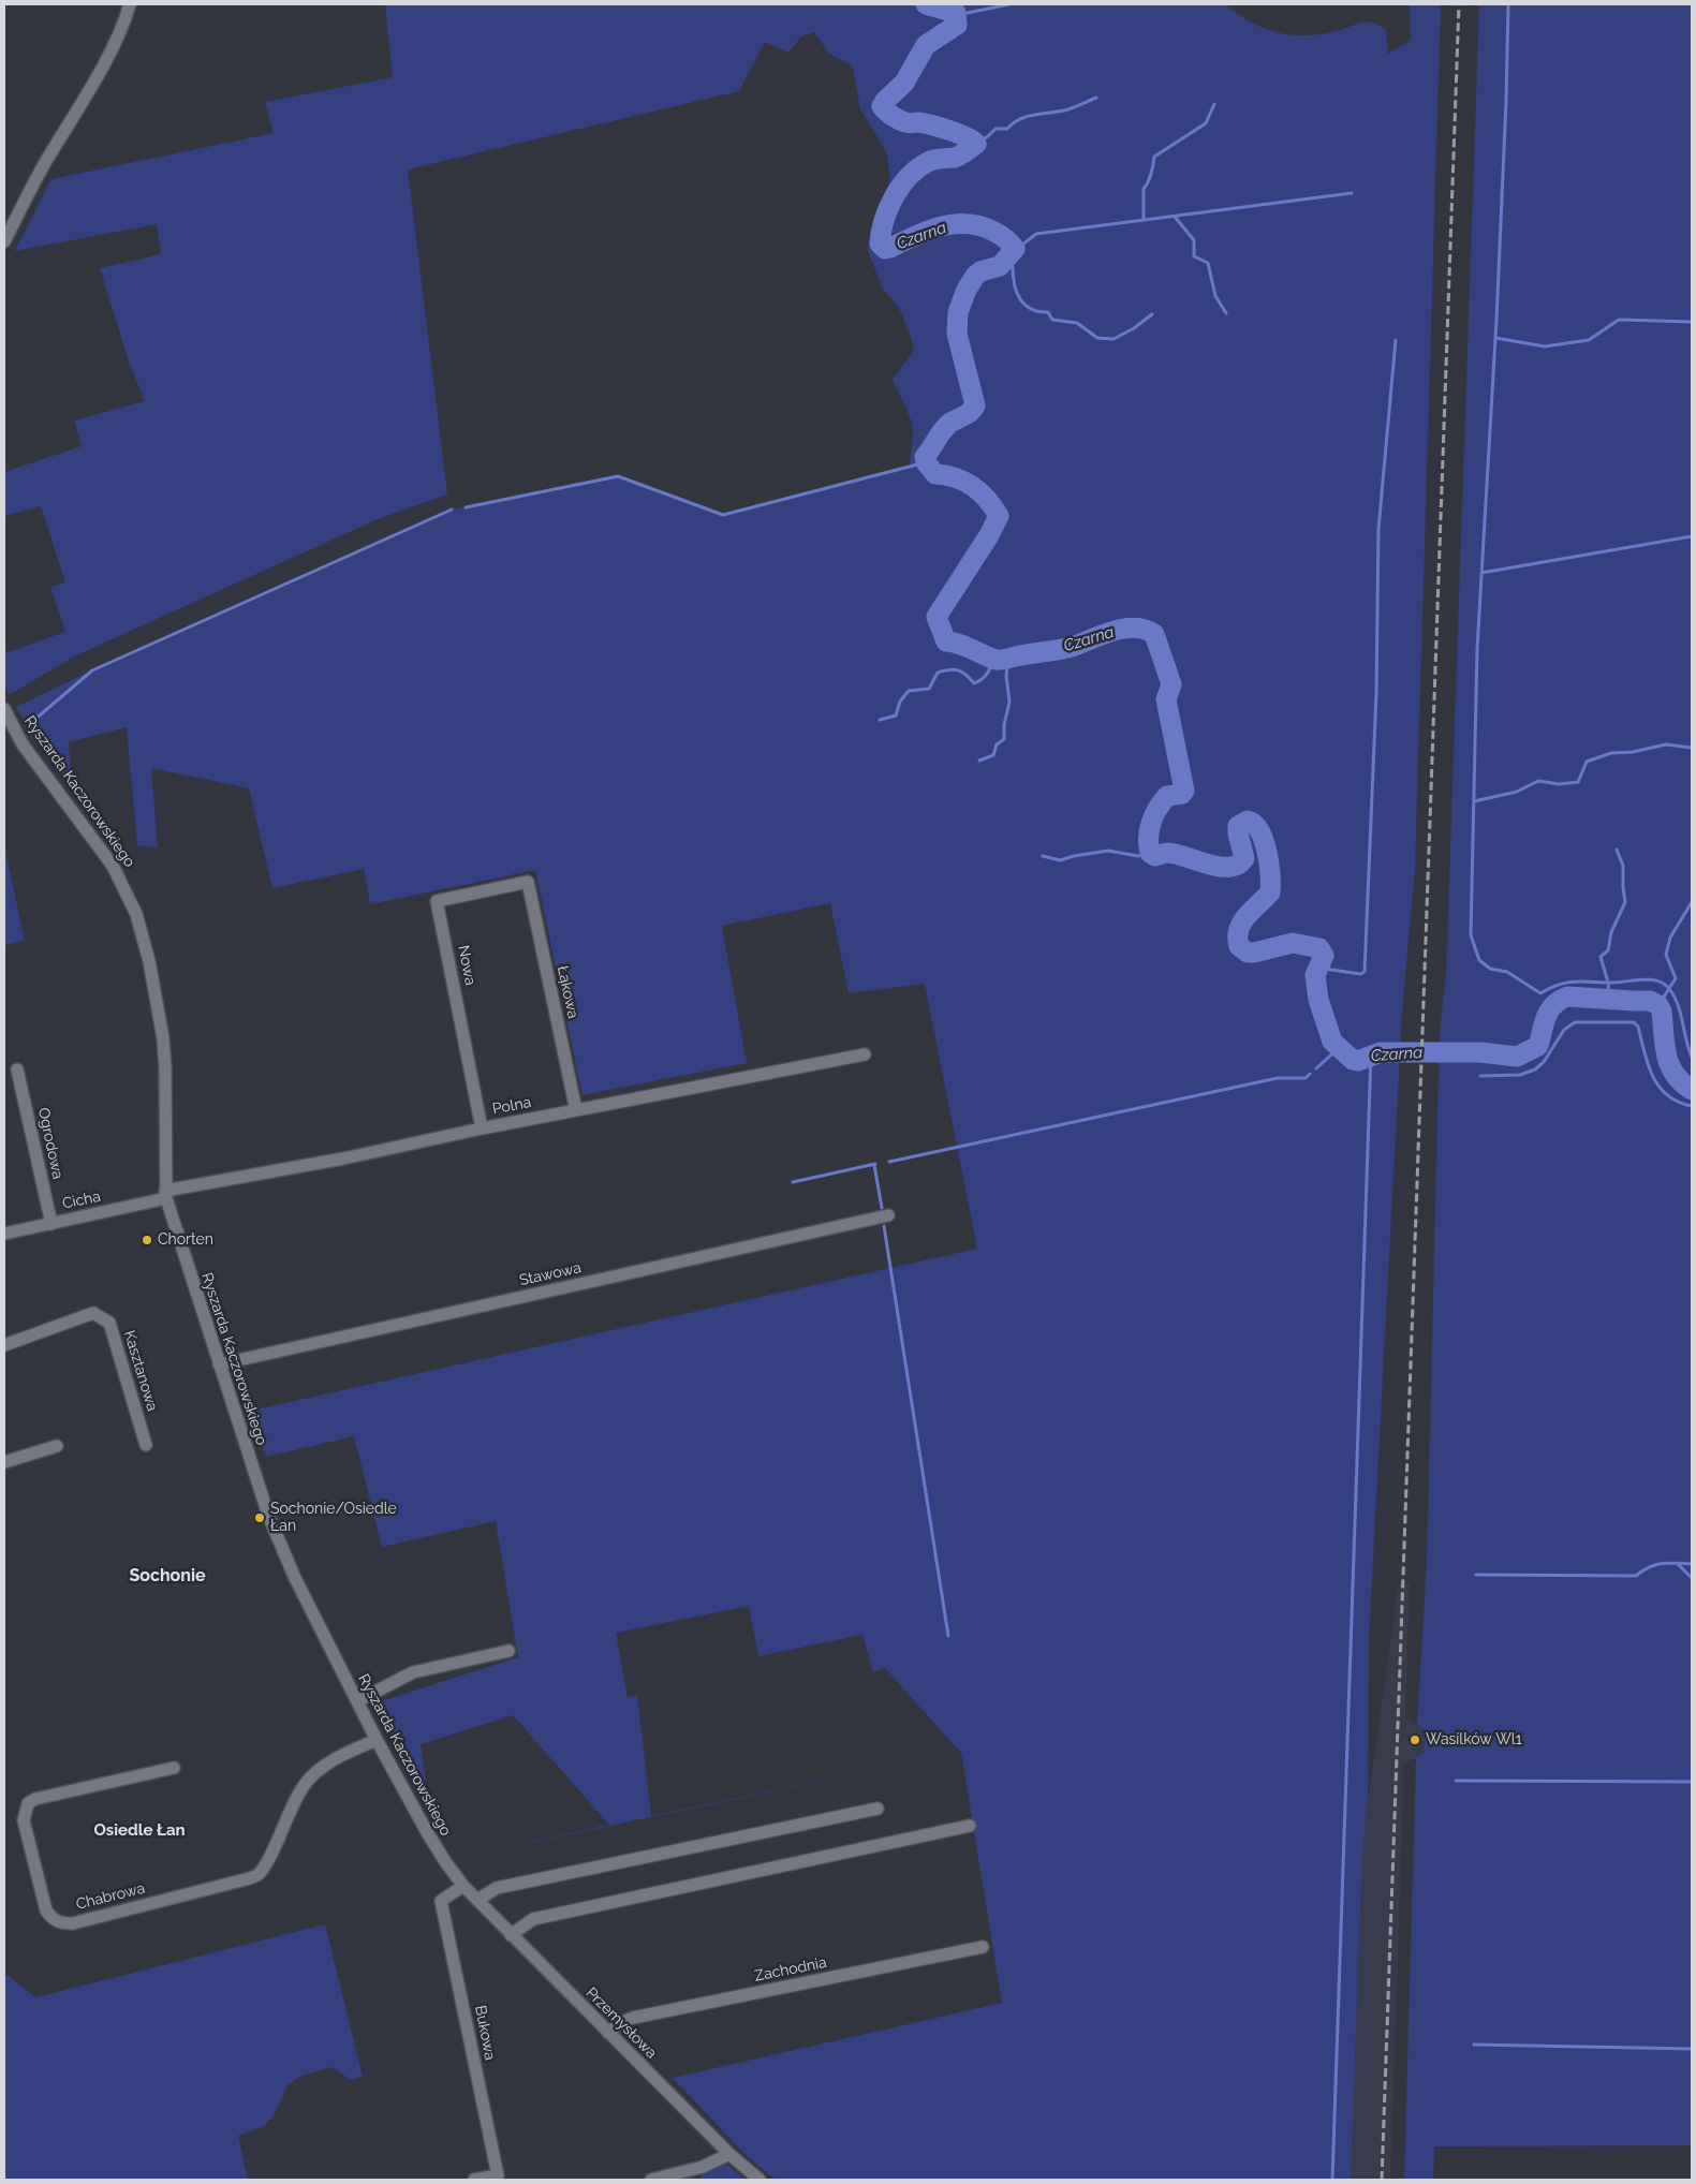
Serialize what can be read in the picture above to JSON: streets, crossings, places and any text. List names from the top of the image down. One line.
{"streets":{"street":["Ryszarda Kaczorowskiego","Nowa","Łąkowa","Polna","Ogrodowa","Cicha","Stawowa","Kasztanowa","Chabrowa","Zachodnia","Przemysłowa","Bukowa"]},"crossings":[["Ryszarda Kaczorowskiego","Polna"],["Ryszarda Kaczorowskiego","Cicha"],["Ryszarda Kaczorowskiego","Stawowa"],["Ryszarda Kaczorowskiego","Chabrowa"],["Ryszarda Kaczorowskiego","Przemysłowa"],["Ryszarda Kaczorowskiego","Bukowa"],["Nowa","Łąkowa"],["Nowa","Polna"],["Łąkowa","Polna"],["Polna","Cicha"],["Ogrodowa","Cicha"],["Zachodnia","Przemysłowa"],["Przemysłowa","Bukowa"]],"districts":["Sochonie","Osiedle Łan"],"water":["Czarna"],"places":["Chorten","Sochonie/Osiedle Łan","Wasilków Wl1"]}
